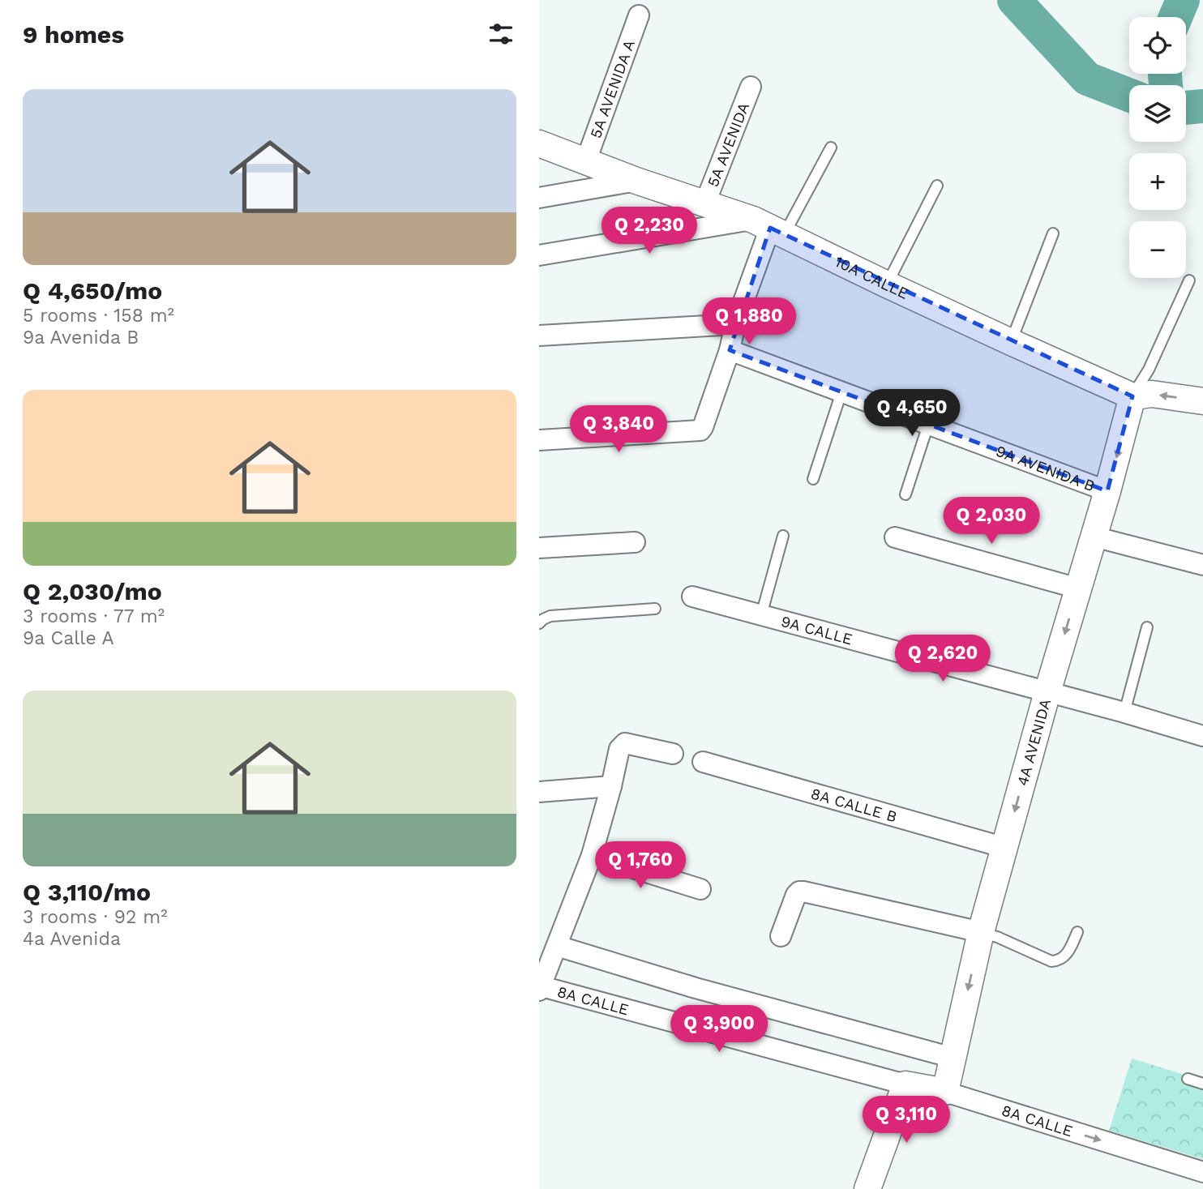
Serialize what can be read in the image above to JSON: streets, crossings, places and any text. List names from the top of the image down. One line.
{"streets":{"street":["5A AVENIDA A","5A AVENIDA","10A CALLE","9A AVENIDA B","9A CALLE","4A AVENIDA","8A CALLE B","8A CALLE"]},"crossings":[["5A AVENIDA A","10A CALLE"],["5A AVENIDA","10A CALLE"],["10A CALLE","4A AVENIDA"],["9A AVENIDA B","4A AVENIDA"],["9A CALLE","4A AVENIDA"],["4A AVENIDA","8A CALLE B"],["4A AVENIDA","8A CALLE"]],"one_way":["4A AVENIDA","8A CALLE"],"page":{"heading":"9 homes","map_buttons":["+","−"],"list":[{"name":"Q 4,650/mo","note":"5 rooms · 158 m² · 9a Avenida B"},{"name":"Q 2,030/mo","note":"3 rooms · 77 m² · 9a Calle A"},{"name":"Q 3,110/mo","note":"3 rooms · 92 m² · 4a Avenida"}],"price":["Q 2,230","Q 1,880","Q 4,650","Q 3,840","Q 2,030","Q 2,620","Q 1,760","Q 3,900","Q 3,110"]}}
